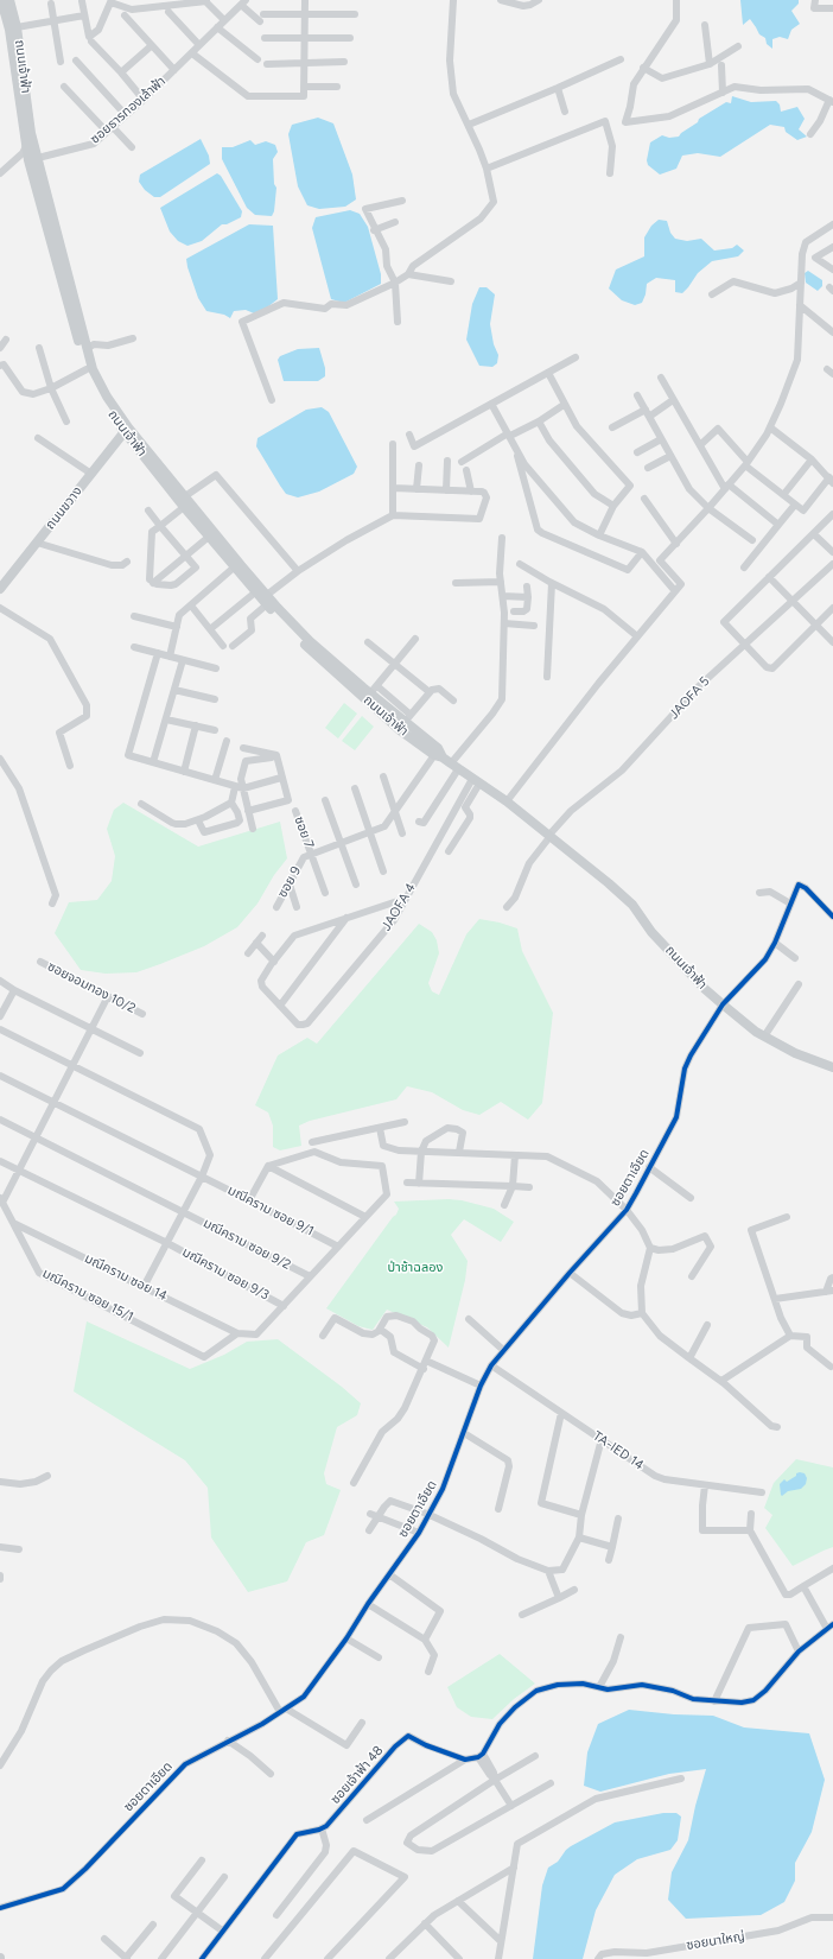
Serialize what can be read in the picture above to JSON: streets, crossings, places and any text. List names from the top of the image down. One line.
{"streets":{"main road":["ถนนเจ้าฟ้า","ถนนขวาง"],"street":["ซอยธารทองเล้าฟ้า","JAOFA 5","ซอย 7","ซอย 9","JAOFA 4","ซอยจอมทอง 10/2","ซอยตาเอียด","มณีคราม ซอย 9/1","มณีคราม ซอย 9/2","มณีคราม ซอย 9/3","มณีคราม ซอย 14","มณีคราม ซอย 15/1","TA-IED 14","ซอยเจ้าฟ้า 48","ซอยนาใหญ่"]},"crossings":[["ถนนเจ้าฟ้า","ซอยธารทองเล้าฟ้า"],["ถนนเจ้าฟ้า","ถนนขวาง"],["ถนนเจ้าฟ้า","JAOFA 5"],["ถนนเจ้าฟ้า","JAOFA 4"],["ถนนเจ้าฟ้า","ซอยตาเอียด"],["ซอย 7","ซอย 9"],["ซอยตาเอียด","TA-IED 14"],["มณีคราม ซอย 14","มณีคราม ซอย 15/1"]],"parks":["ป่าช้าฉลอง"]}
